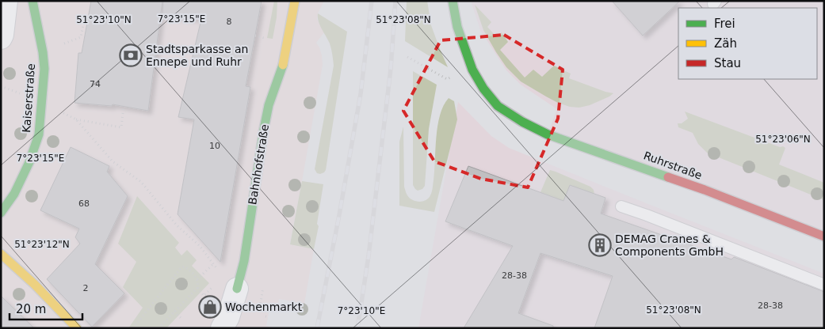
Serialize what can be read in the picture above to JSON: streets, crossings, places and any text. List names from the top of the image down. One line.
{"streets":{"street":["Kaiserstraße","Bahnhofstraße","Ruhrstraße"]},"places":{"bank":["Stadtsparkasse an Ennepe und Ruhr"],"building":["DEMAG Cranes & Components GmbH"],"shop":["Wochenmarkt"]},"house_numbers":["8","74","10","68","28-38","2","28-38"],"legend":["Frei","Zäh","Stau"],"scale_bar":"20 m","coordinates":["7°23'15\"E","51°23'10\"N","51°23'08\"N","51°23'06\"N","51°23'12\"N","7°23'10\"E"]}
